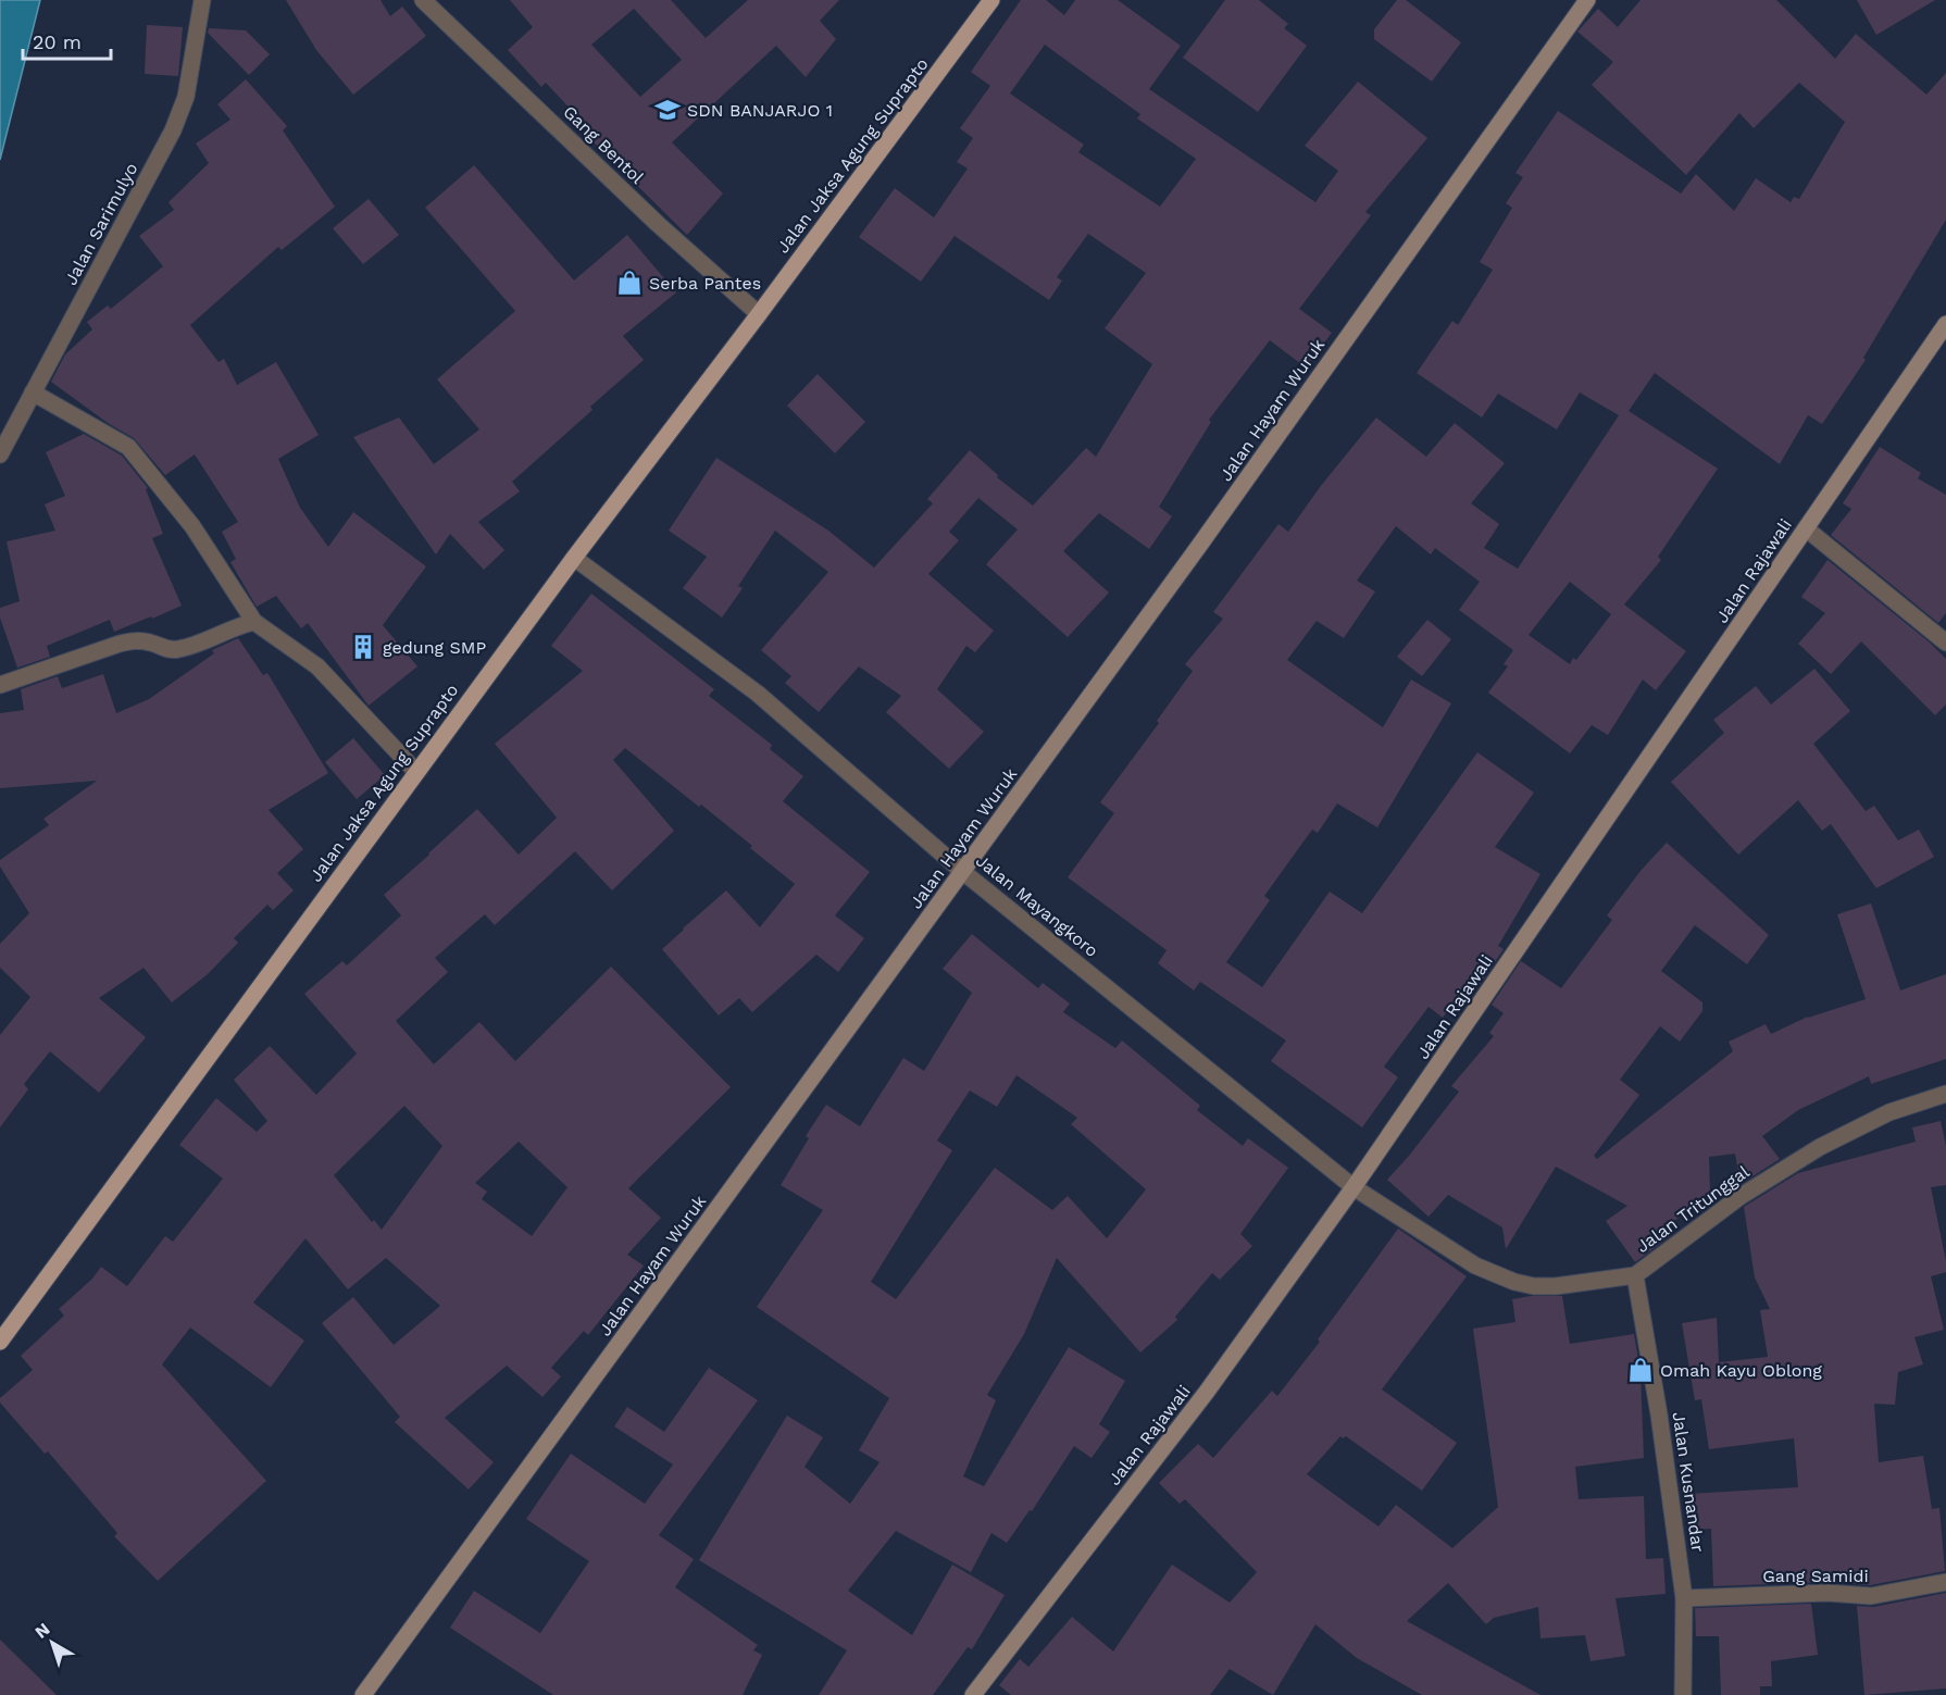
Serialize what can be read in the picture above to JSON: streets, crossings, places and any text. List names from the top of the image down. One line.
{"streets":{"main road":["Jalan Jaksa Agung Suprapto"],"street":["Gang Bentol","Jalan Sarimulyo","Jalan Hayam Wuruk","Jalan Rajawali","Jalan Mayangkoro","Jalan Tritunggal","Jalan Kusnandar","Gang Samidi"]},"crossings":[["Gang Bentol","Jalan Jaksa Agung Suprapto"],["Jalan Jaksa Agung Suprapto","Jalan Mayangkoro"],["Jalan Hayam Wuruk","Jalan Mayangkoro"],["Jalan Rajawali","Jalan Mayangkoro"],["Jalan Rajawali","Jalan Tritunggal"],["Jalan Mayangkoro","Jalan Tritunggal"],["Jalan Tritunggal","Jalan Kusnandar"],["Jalan Kusnandar","Gang Samidi"]],"places":{"school or university":["SDN BANJARJO 1"],"shop":["Serba Pantes","Omah Kayu Oblong"],"building":["gedung SMP"]},"scale_bar":"20 m","north":"top left"}
